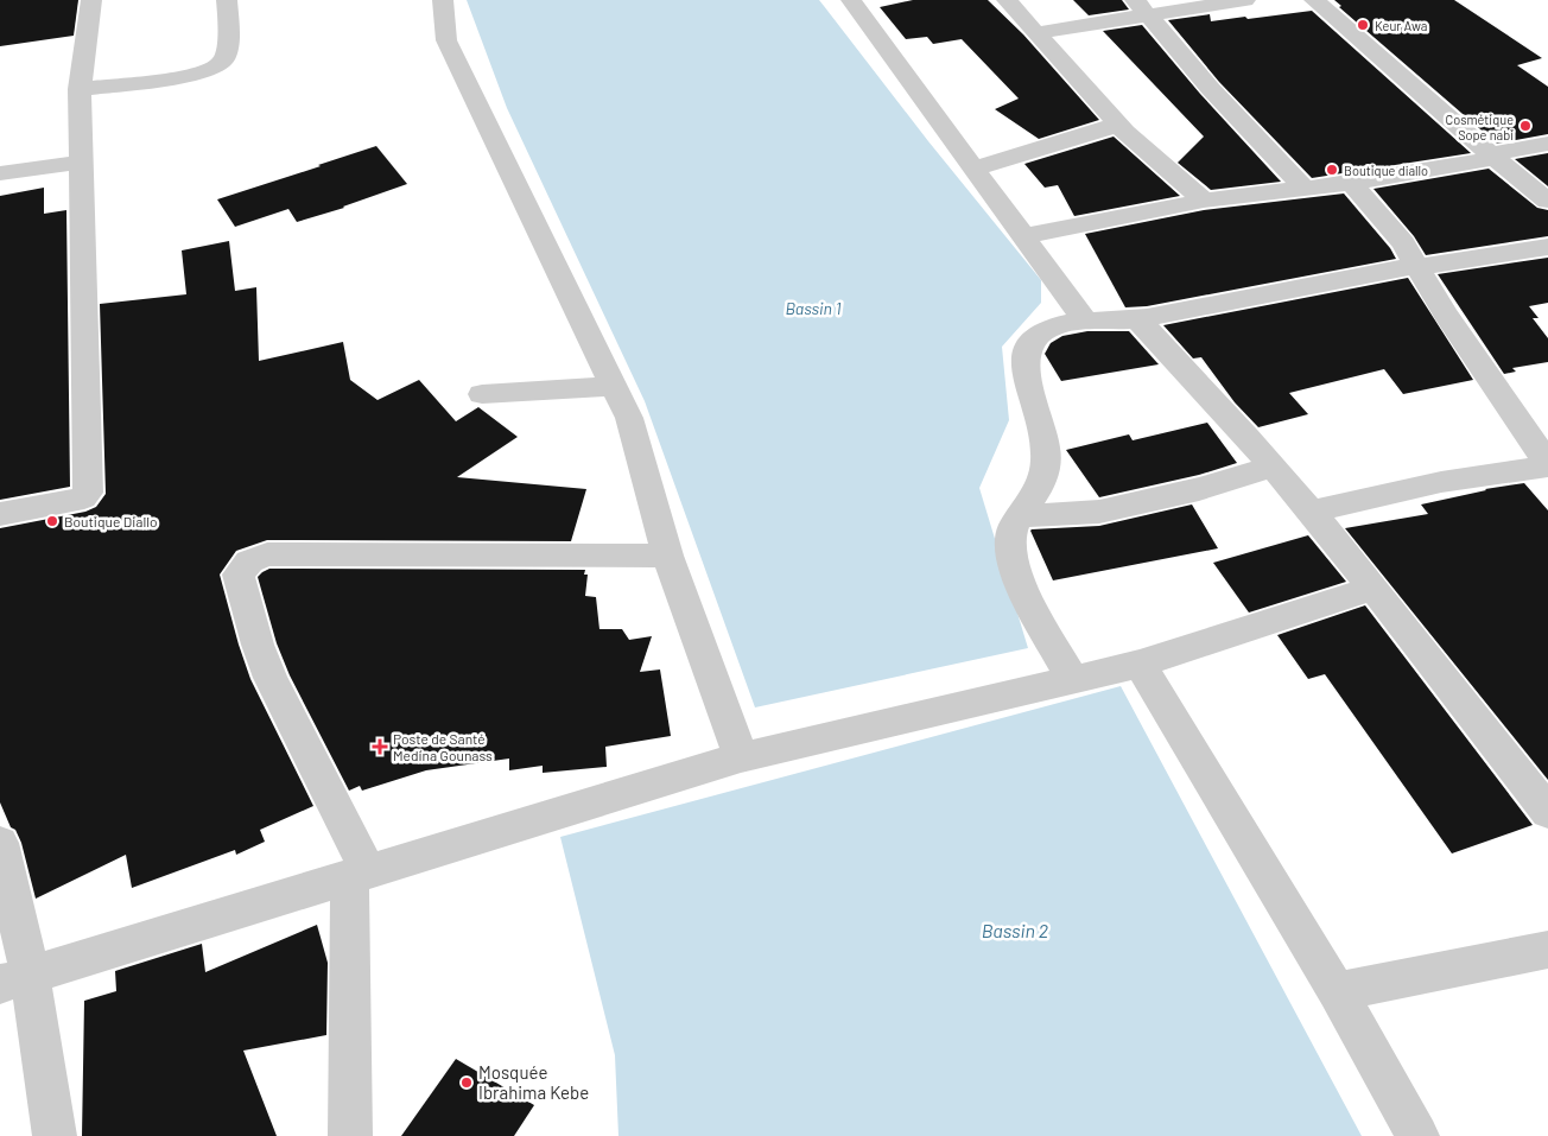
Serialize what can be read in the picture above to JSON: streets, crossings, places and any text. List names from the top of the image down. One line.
{"water":["Bassin 1","Bassin 2"],"places":{"other":["Keur Awa","Cosmétique Sope nabi","Boutique diallo","Boutique Diallo","Mosquée Ibrahima Kebe"],"health":["Poste de Santé Medina Gounass"]}}
